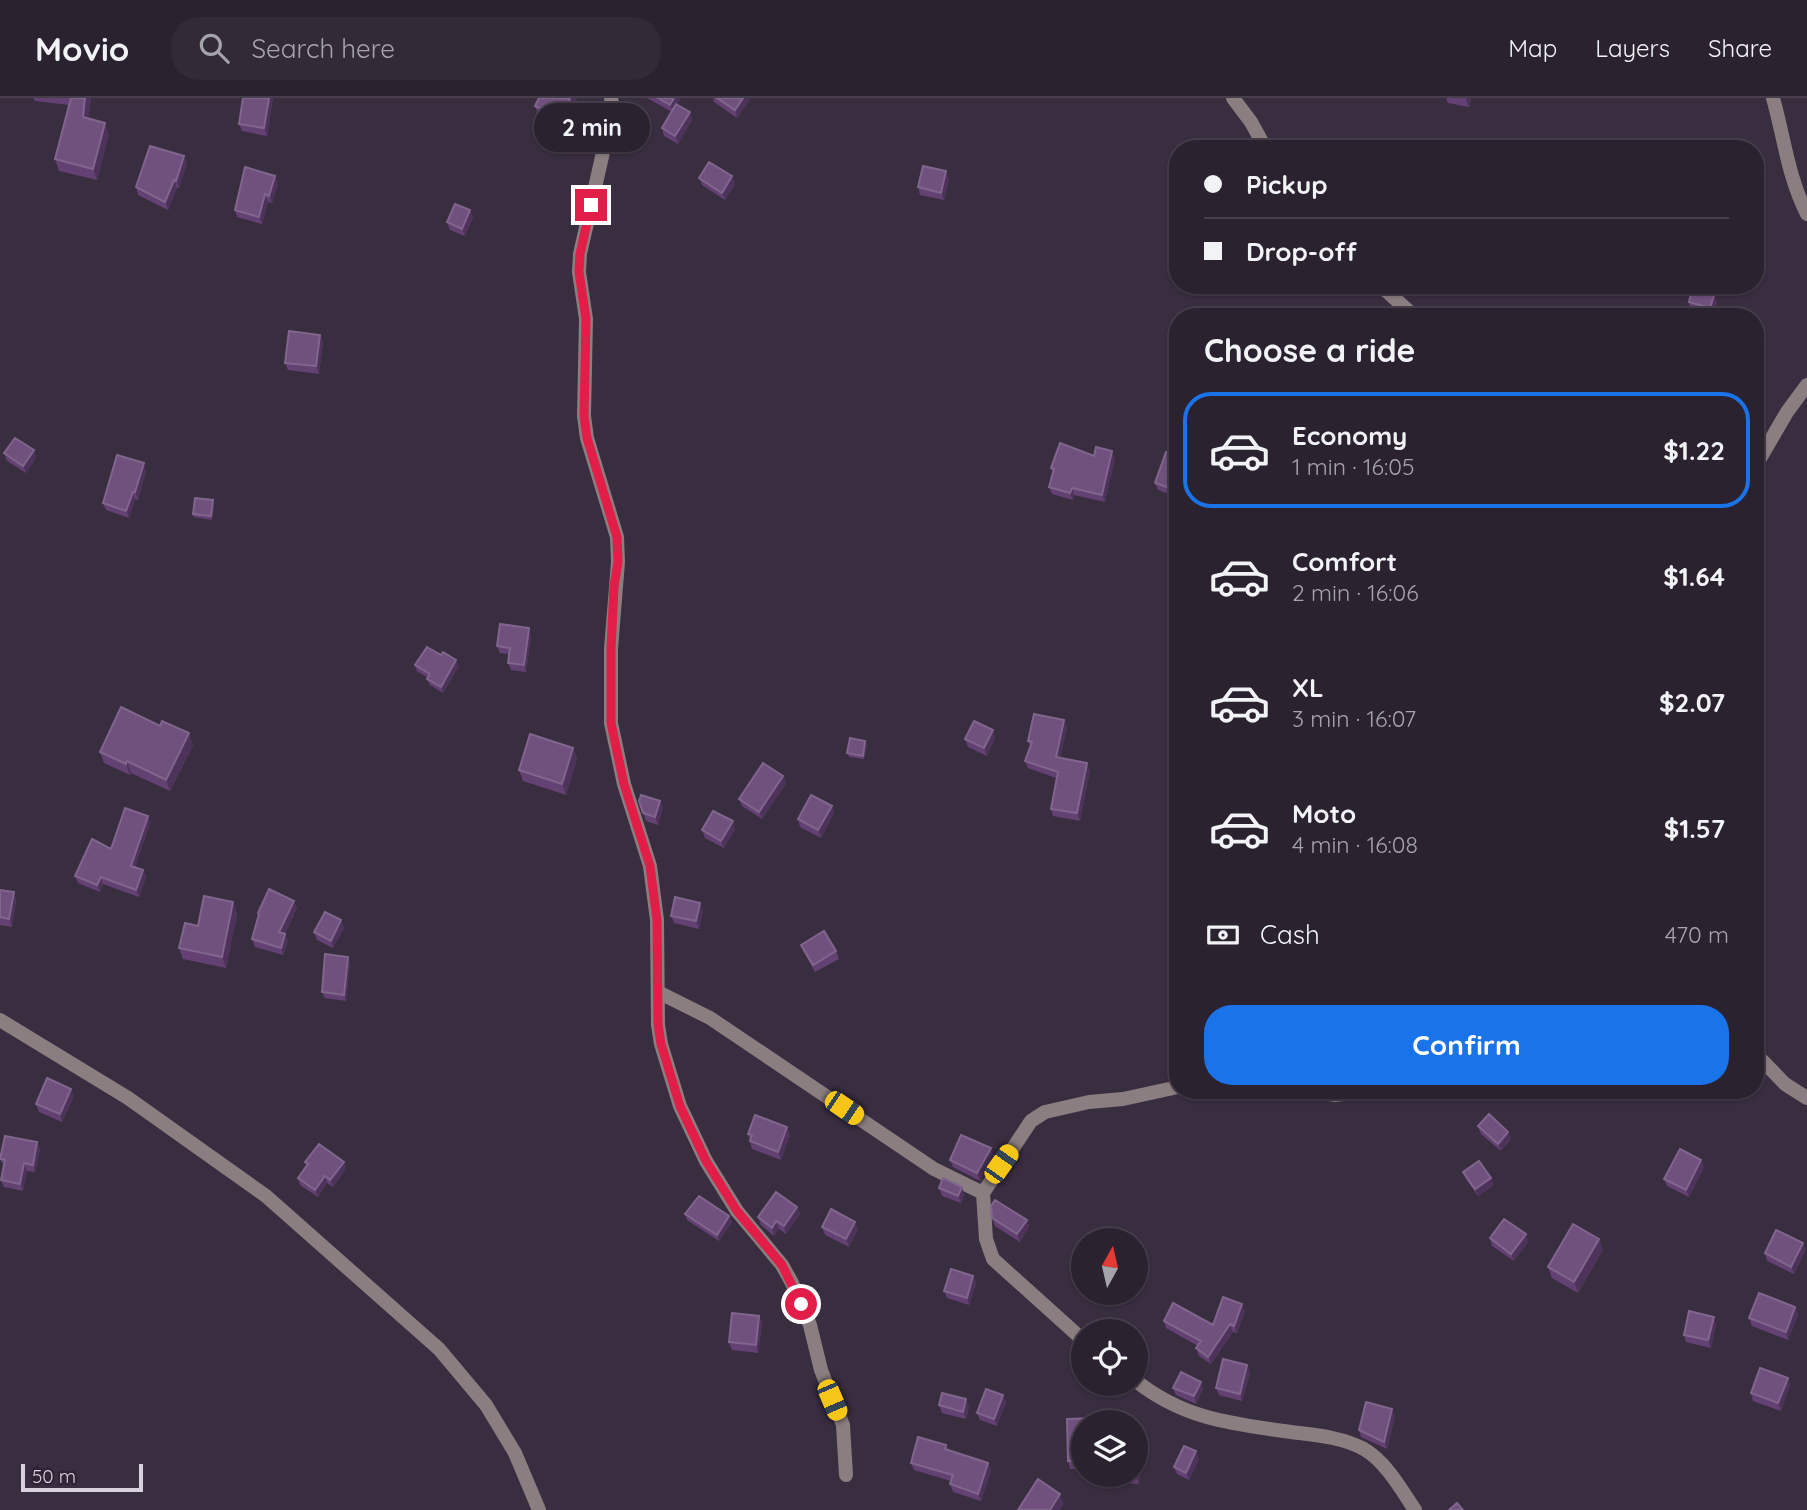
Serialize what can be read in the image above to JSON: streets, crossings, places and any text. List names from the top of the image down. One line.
{"scale_bar":"50 m","north":"top","page":{"header":"Movio","search":"Search here","nav":["Map","Layers","Share"],"bubble":"2 min","banner":["Pickup","Drop-off"],"heading":"Choose a ride","list":[{"name":"Economy","note":"1 min · 16:05","value":"$1.22"},{"name":"Comfort","note":"2 min · 16:06","value":"$1.64"},{"name":"XL","note":"3 min · 16:07","value":"$2.07"},{"name":"Moto","note":"4 min · 16:08","value":"$1.57"}],"pay":["Cash","470 m"],"buttons":"Confirm","scale":"50 m"}}
